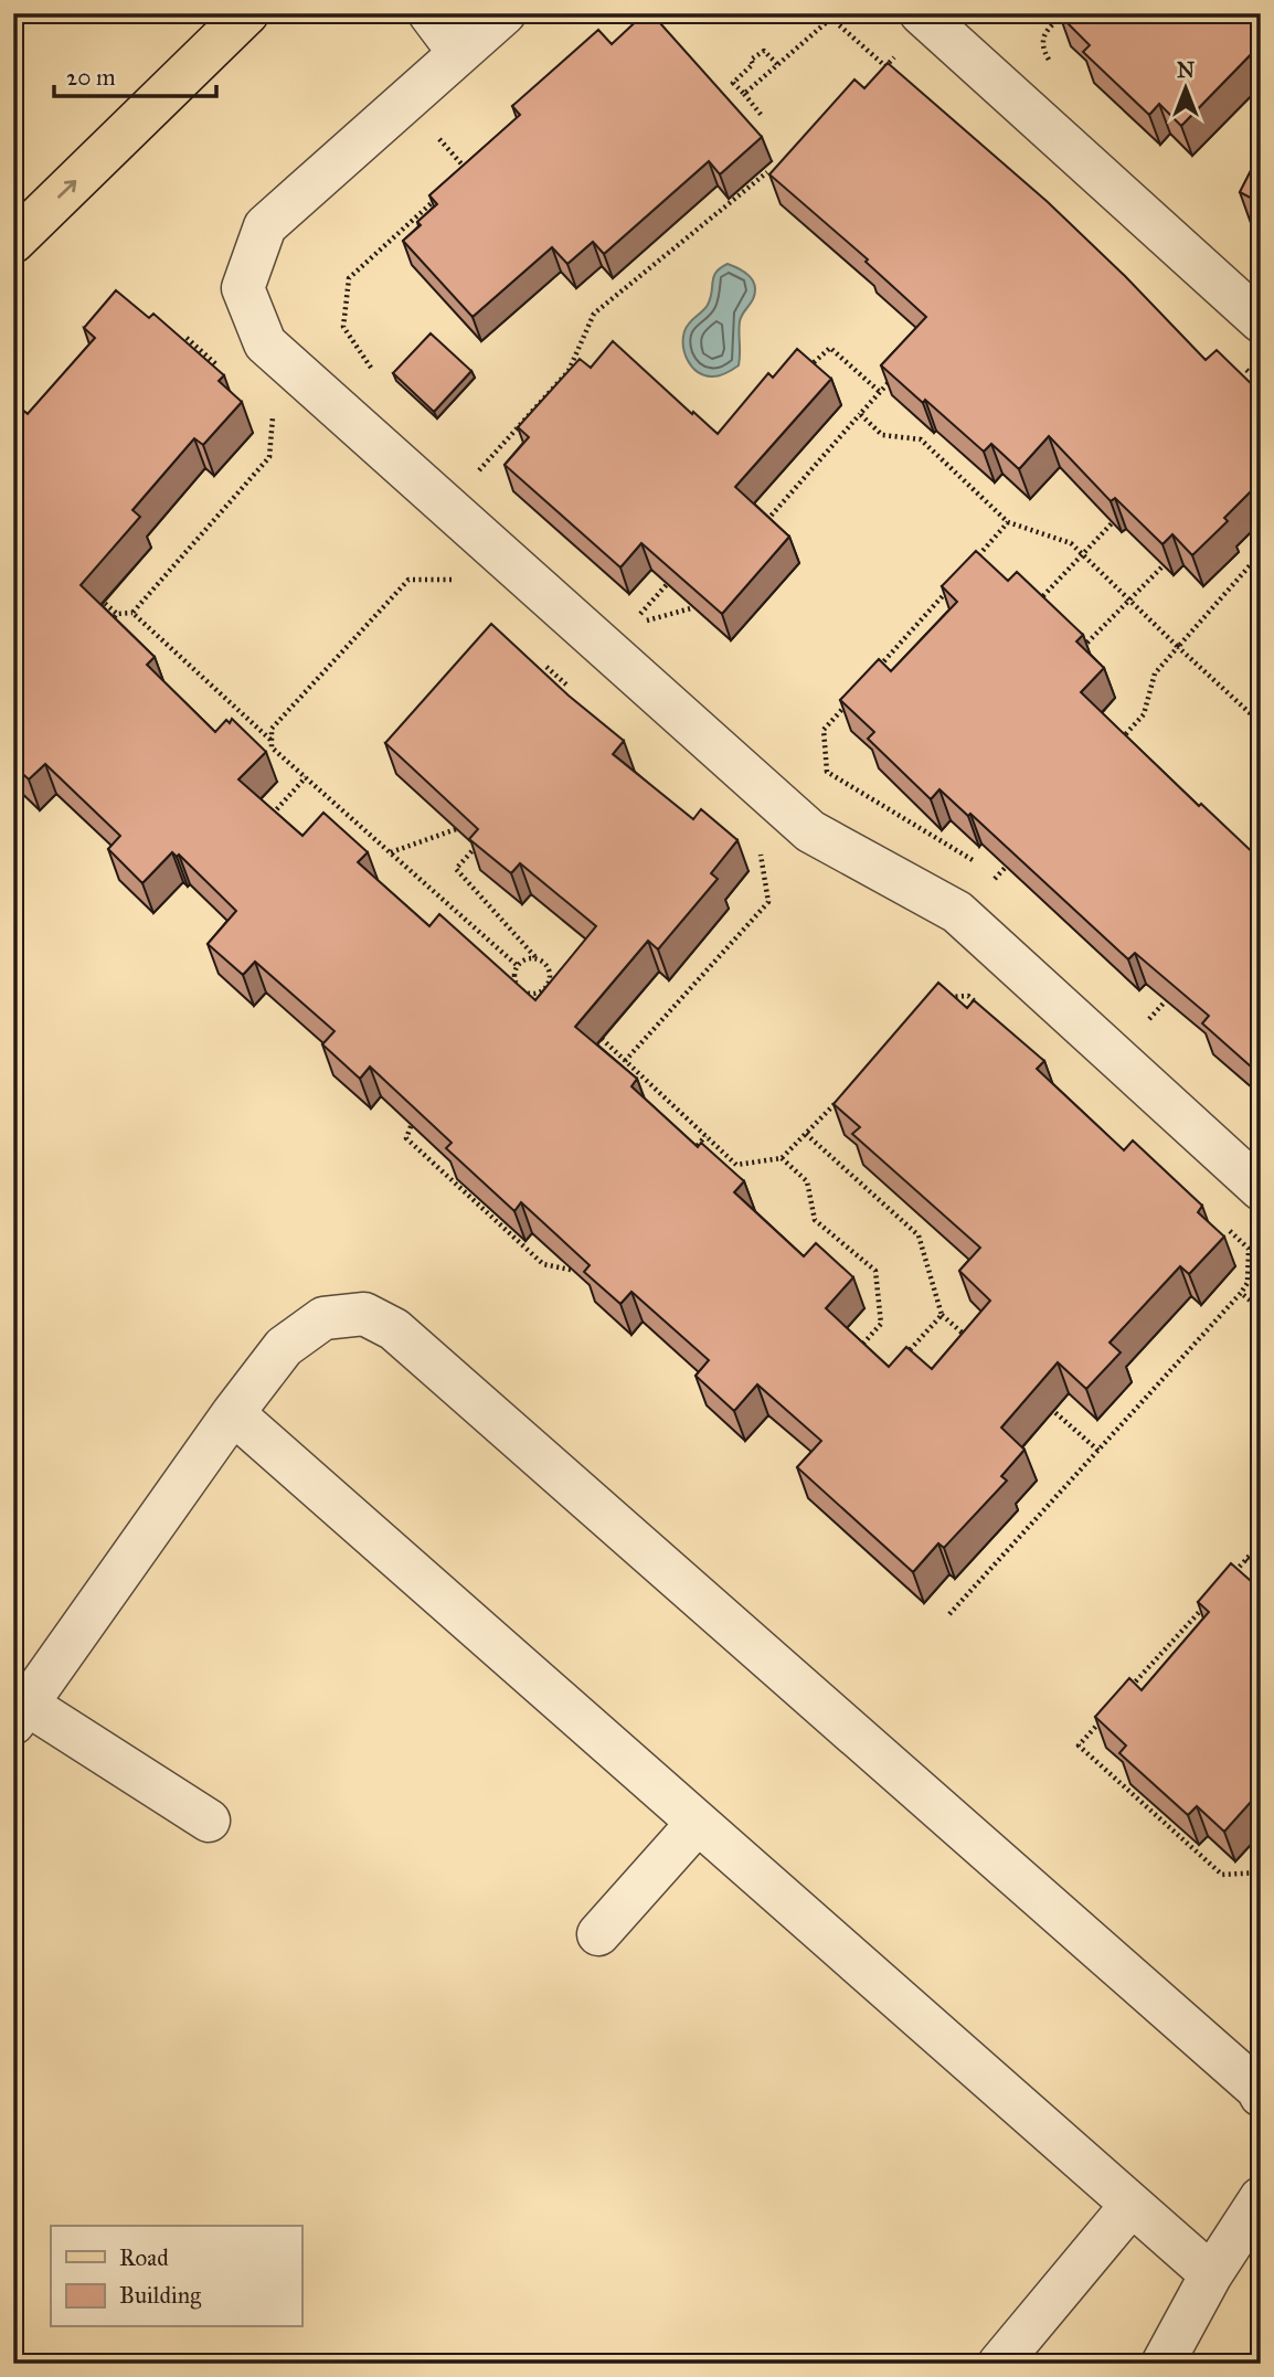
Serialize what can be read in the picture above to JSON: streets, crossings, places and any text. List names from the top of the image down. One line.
{"legend":["Road","Building"],"scale_bar":"20 m","north":"top"}
